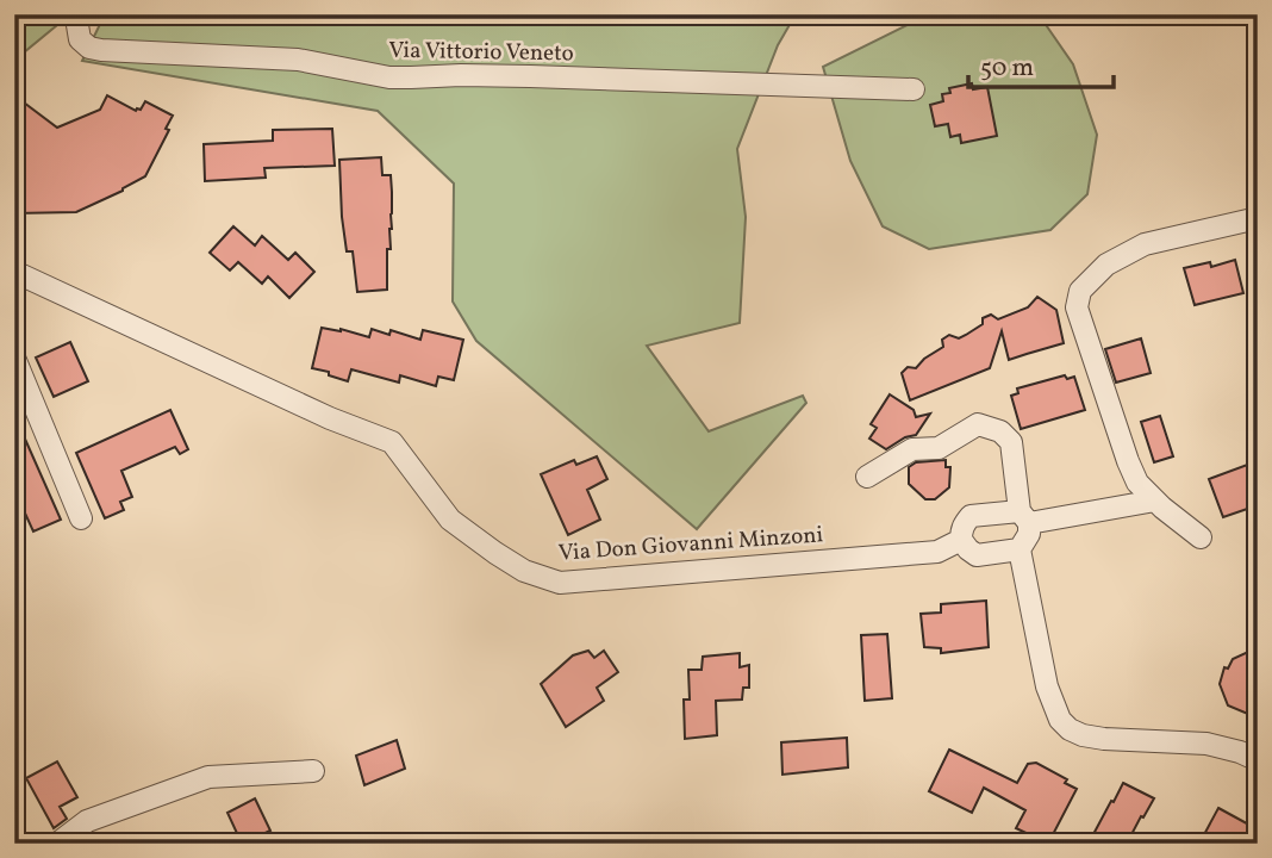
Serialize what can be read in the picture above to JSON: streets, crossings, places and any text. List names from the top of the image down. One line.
{"streets":{"street":["Via Vittorio Veneto","Via Don Giovanni Minzoni"]},"scale_bar":"50 m"}
